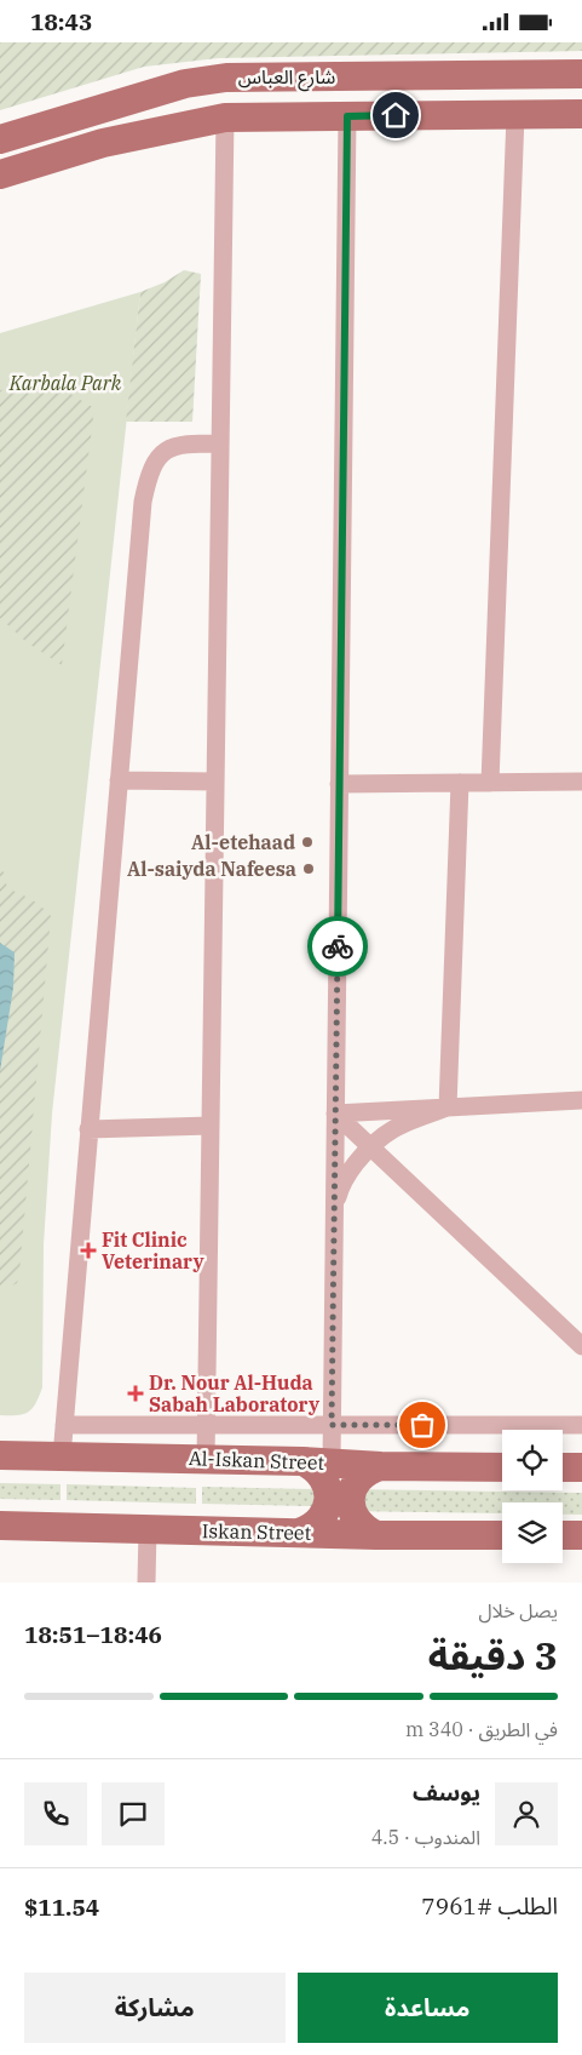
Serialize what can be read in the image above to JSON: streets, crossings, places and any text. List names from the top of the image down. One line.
{"streets":{"main road":["شارع العباس","Al-Iskan Street","Iskan Street"]},"parks":["Karbala Park"],"places":{"other":["Al-etehaad","Al-saiyda Nafeesa"],"health":["Fit Clinic Veterinary","Dr. Nour Al-Huda Sabah Laboratory"]},"page":{"status":"18:43","heading":["3 دقيقة","يصل خلال","18:46–18:51"],"panel":["يوسف","المندوب · 4.5","الطلب #7961","$11.54"],"bar":"في الطريق · 340 m","buttons":["مساعدة","مشاركة"]}}
